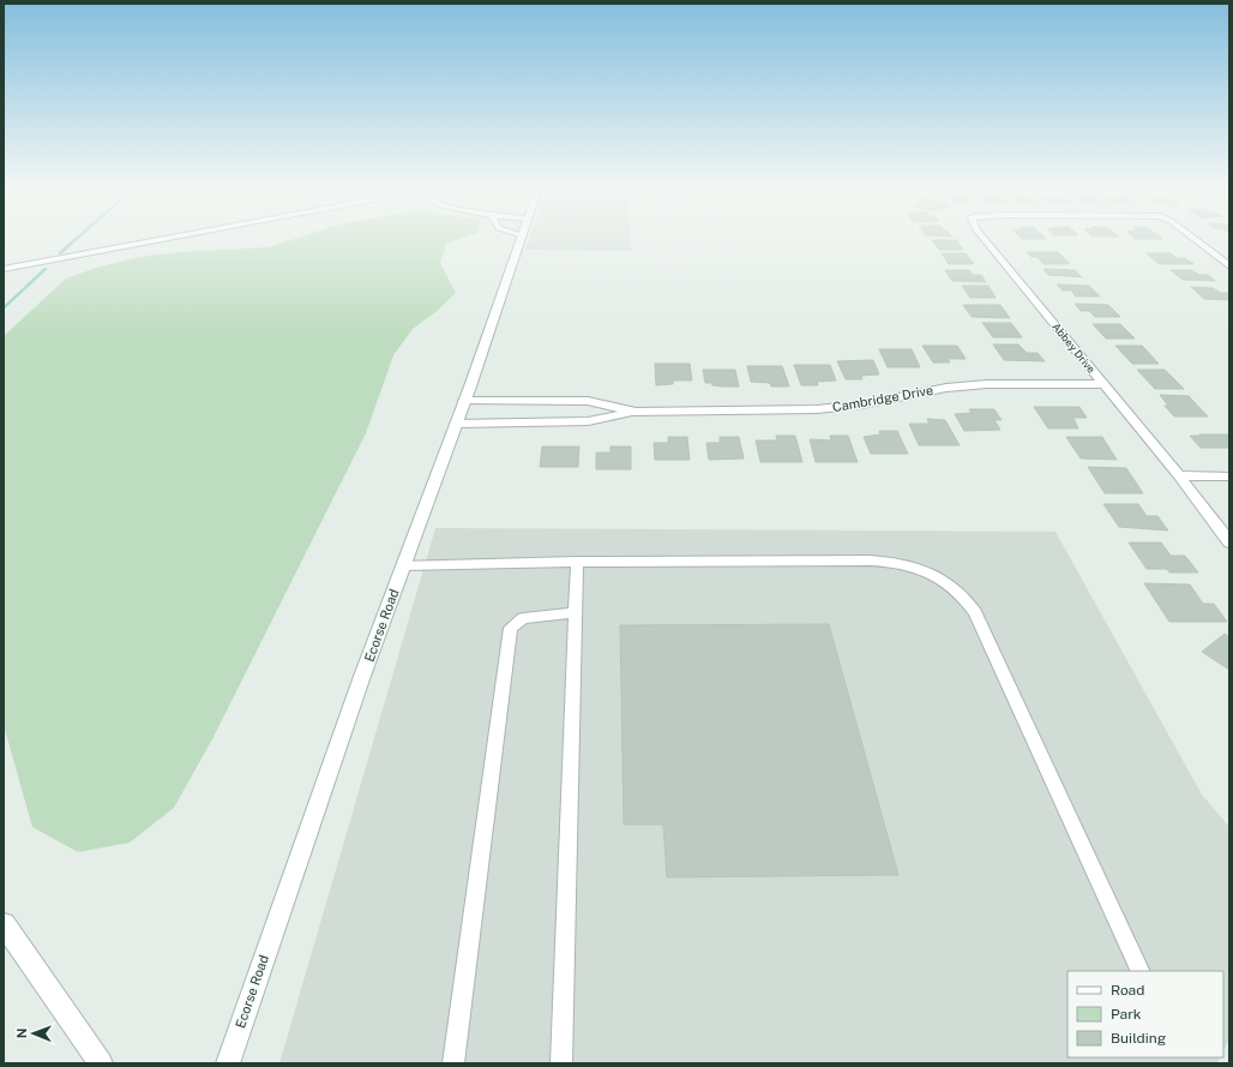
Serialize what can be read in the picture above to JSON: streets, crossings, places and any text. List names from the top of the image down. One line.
{"streets":{"street":["Abbey Drive","Cambridge Drive","Ecorse Road"]},"crossings":[["Abbey Drive","Cambridge Drive"],["Cambridge Drive","Ecorse Road"]],"legend":["Road","Park","Building"],"north":"left"}
